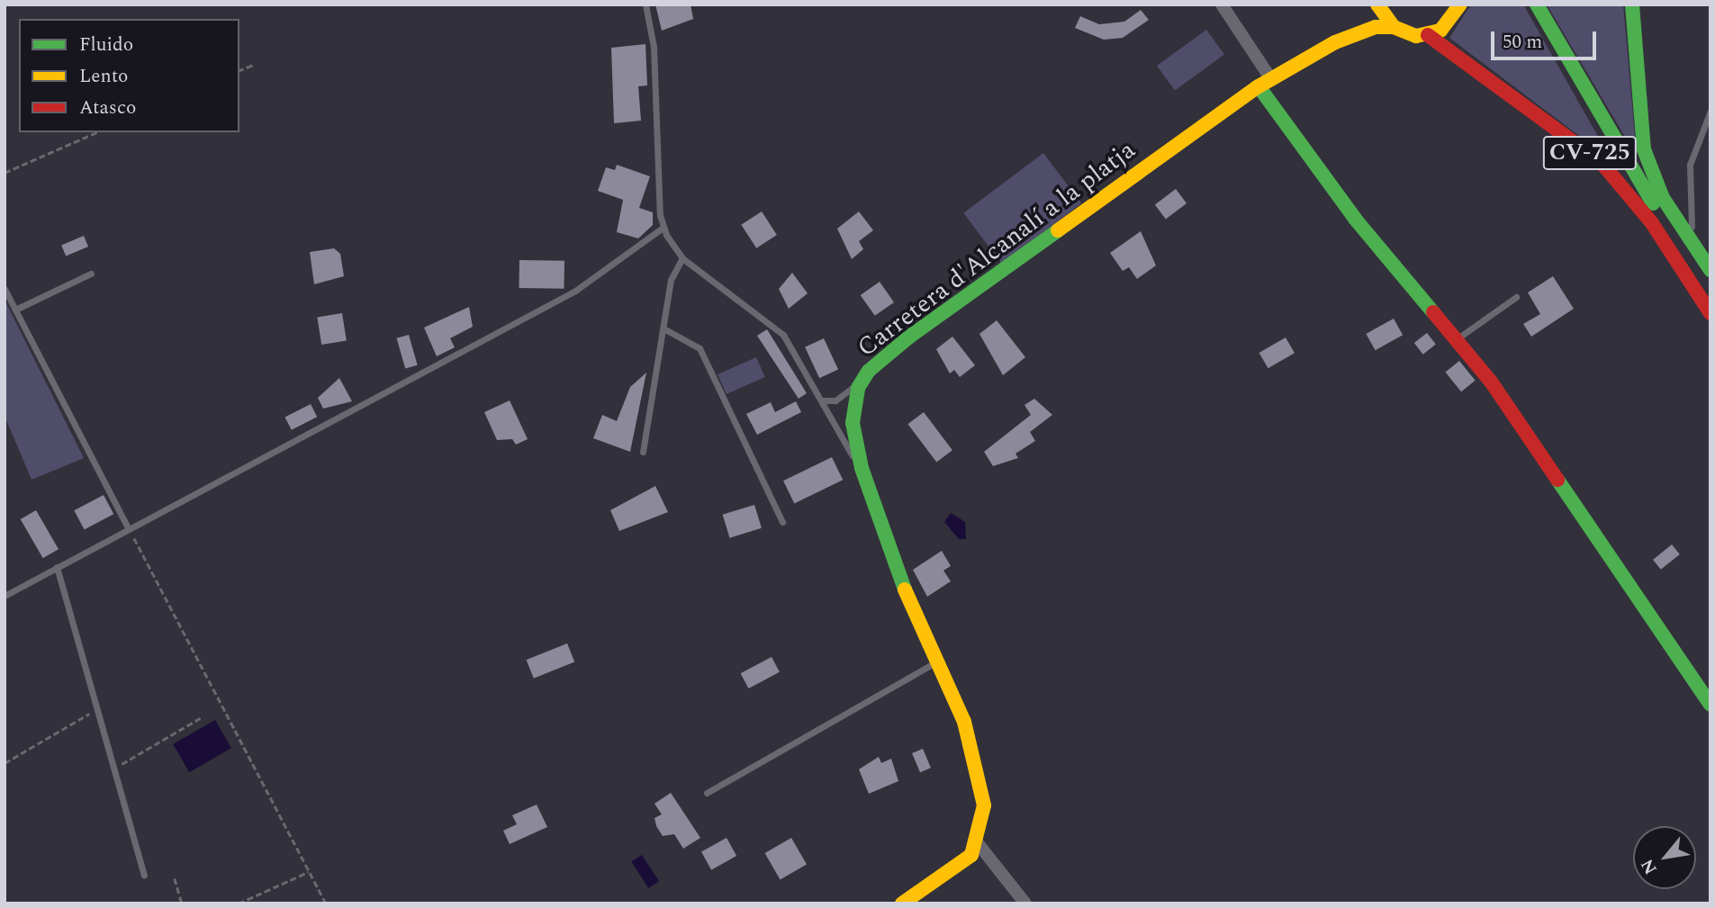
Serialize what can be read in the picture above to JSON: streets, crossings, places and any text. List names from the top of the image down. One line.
{"streets":{"main road":["CV-725","Carretera d'Alcanalí a la platja"]},"legend":["Fluido","Lento","Atasco"],"scale_bar":"50 m","north":"bottom left"}
